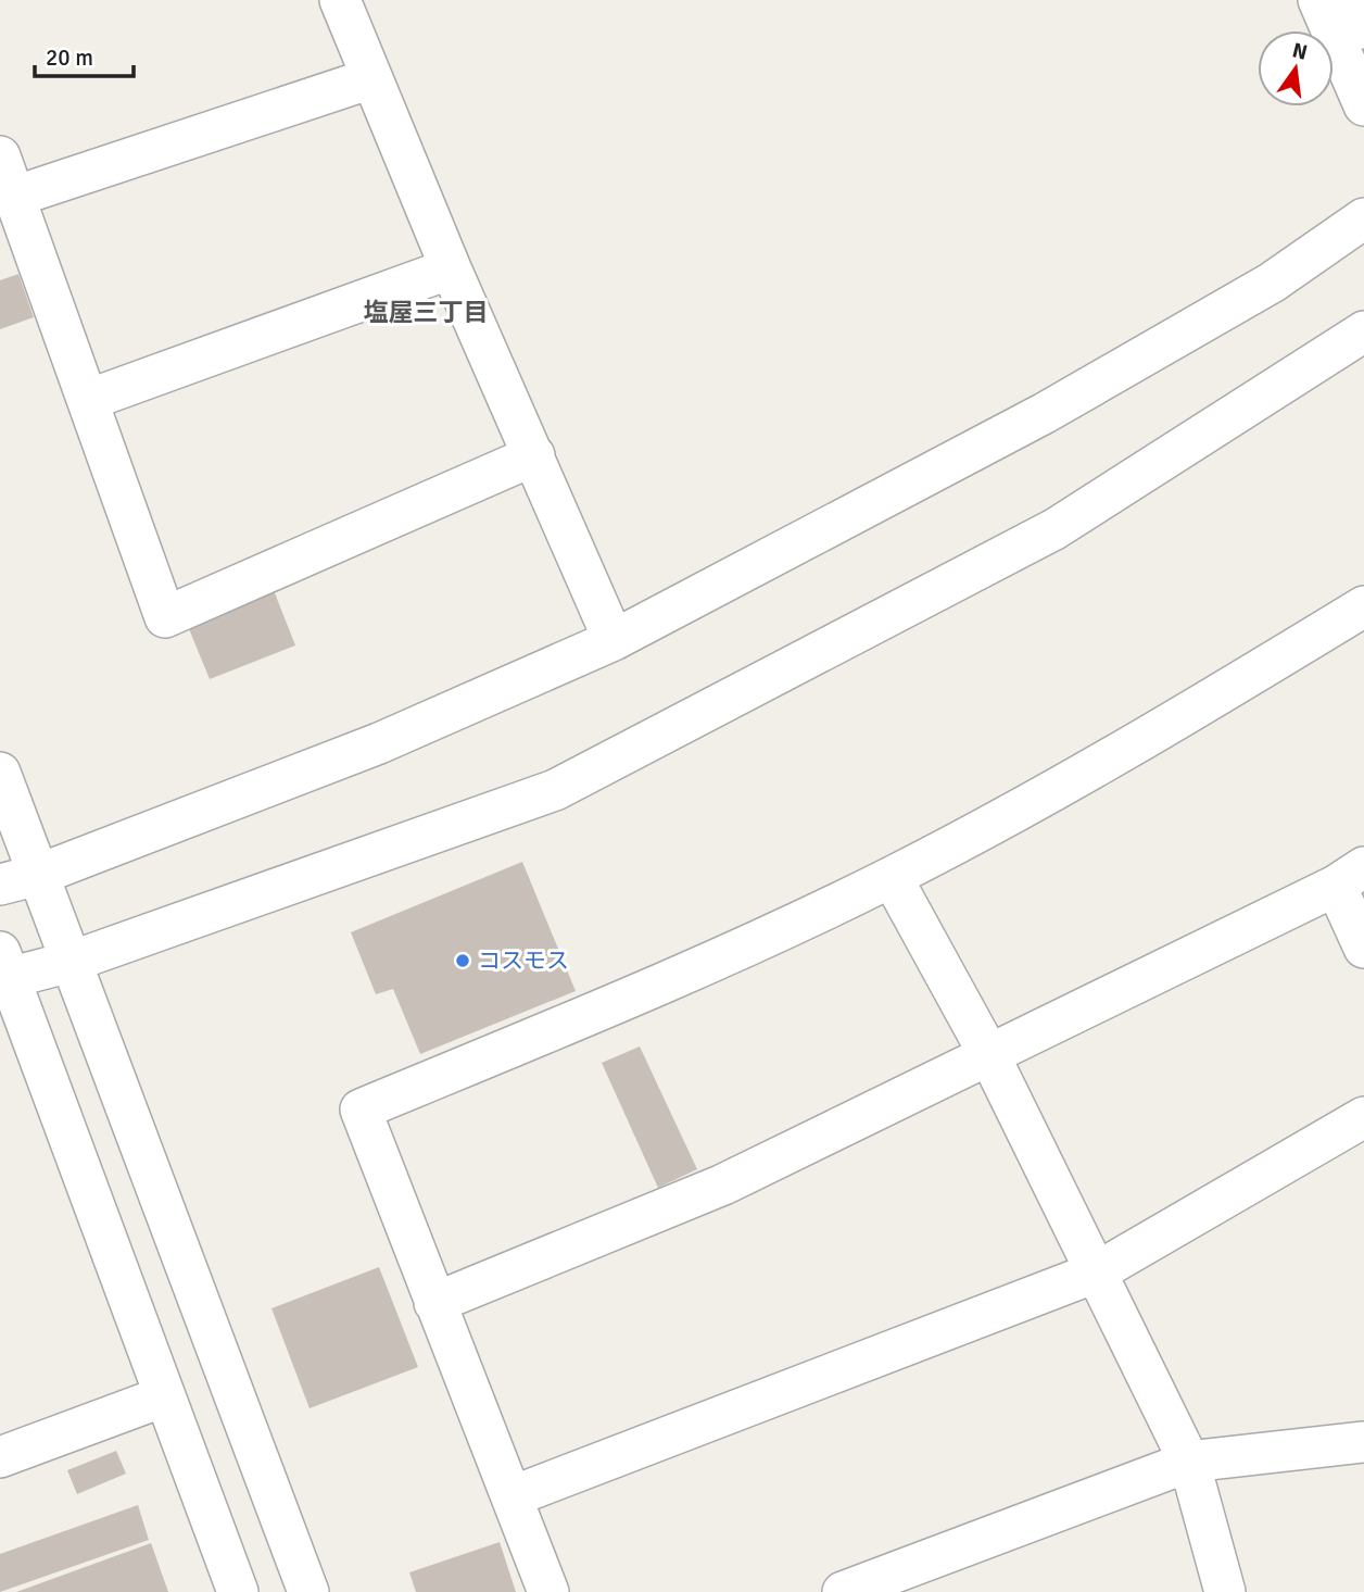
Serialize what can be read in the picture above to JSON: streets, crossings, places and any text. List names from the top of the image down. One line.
{"districts":["塩屋三丁目"],"places":["コスモス"],"scale_bar":"20 m","north":"top"}
